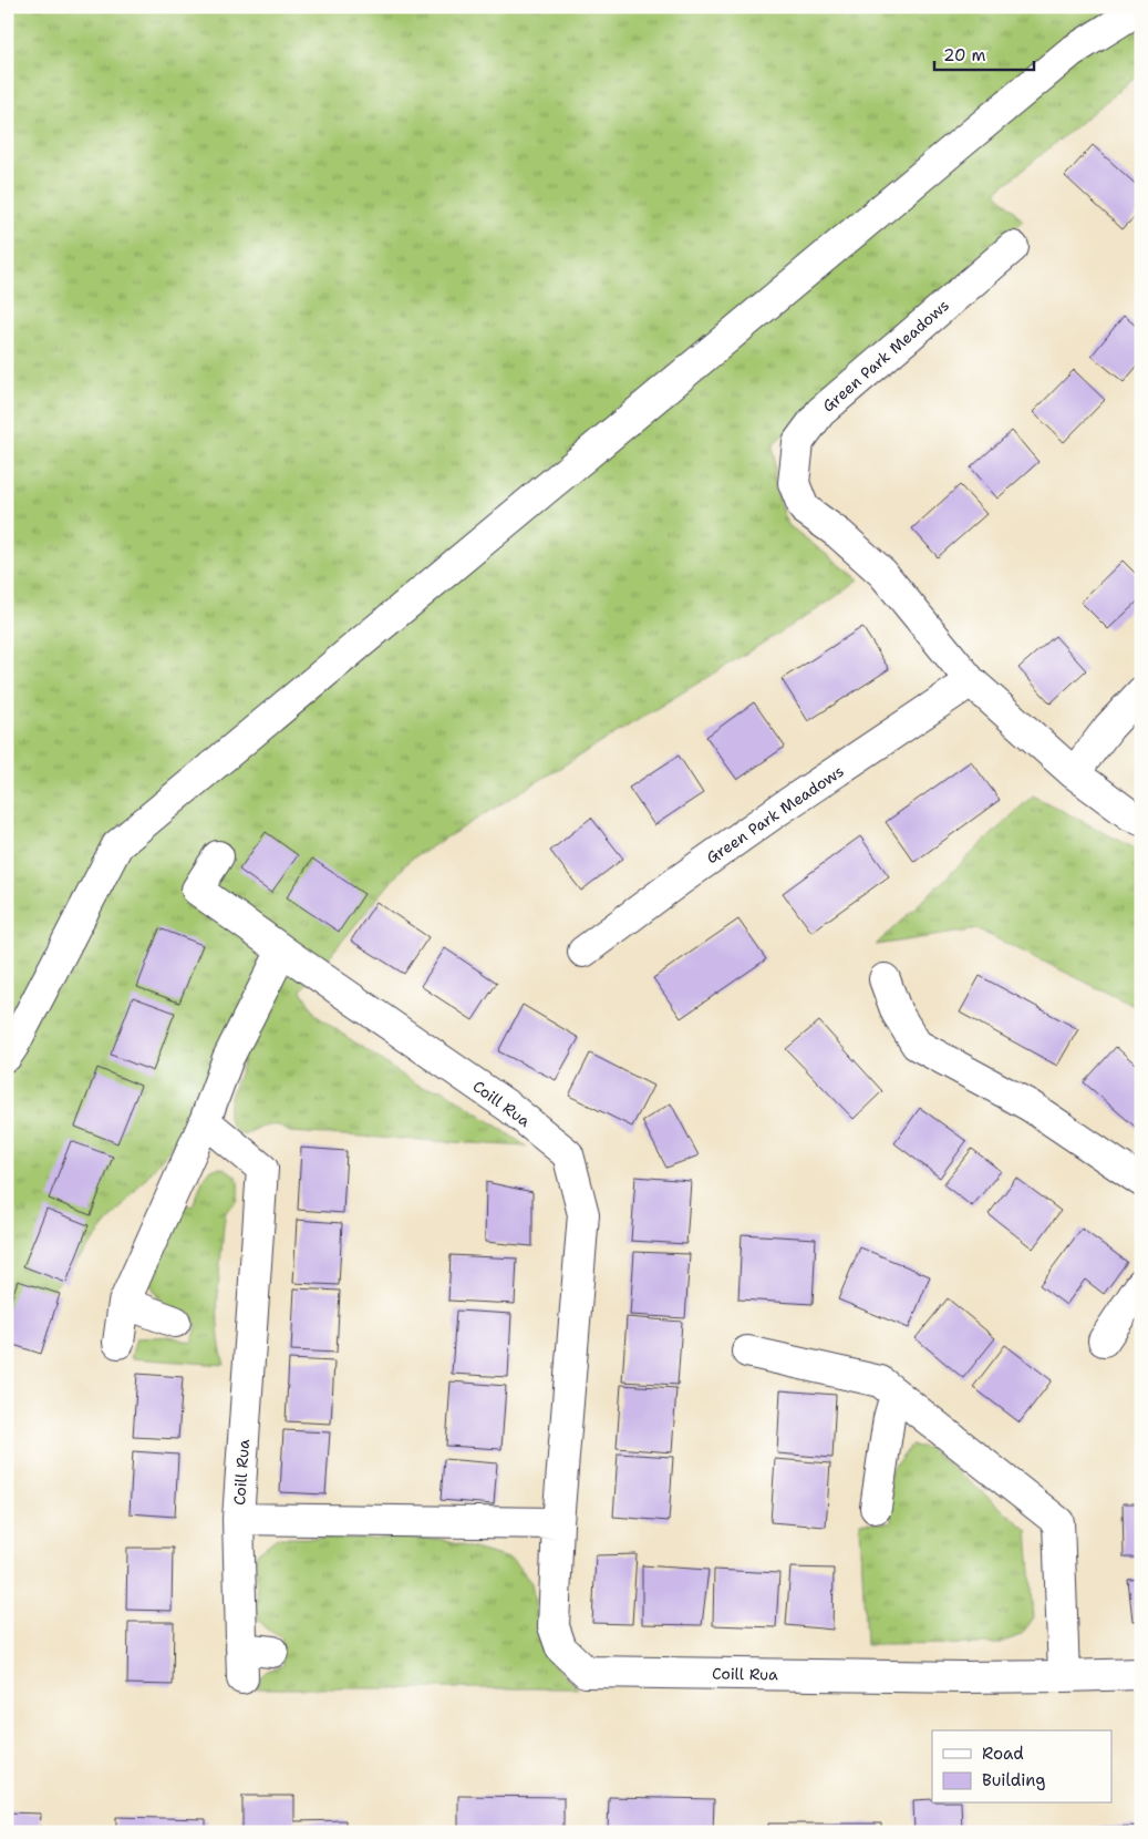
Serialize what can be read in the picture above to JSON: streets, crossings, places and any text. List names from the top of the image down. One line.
{"streets":{"street":["Green Park Meadows","Coill Rua"]},"legend":["Road","Building"],"scale_bar":"20 m"}
